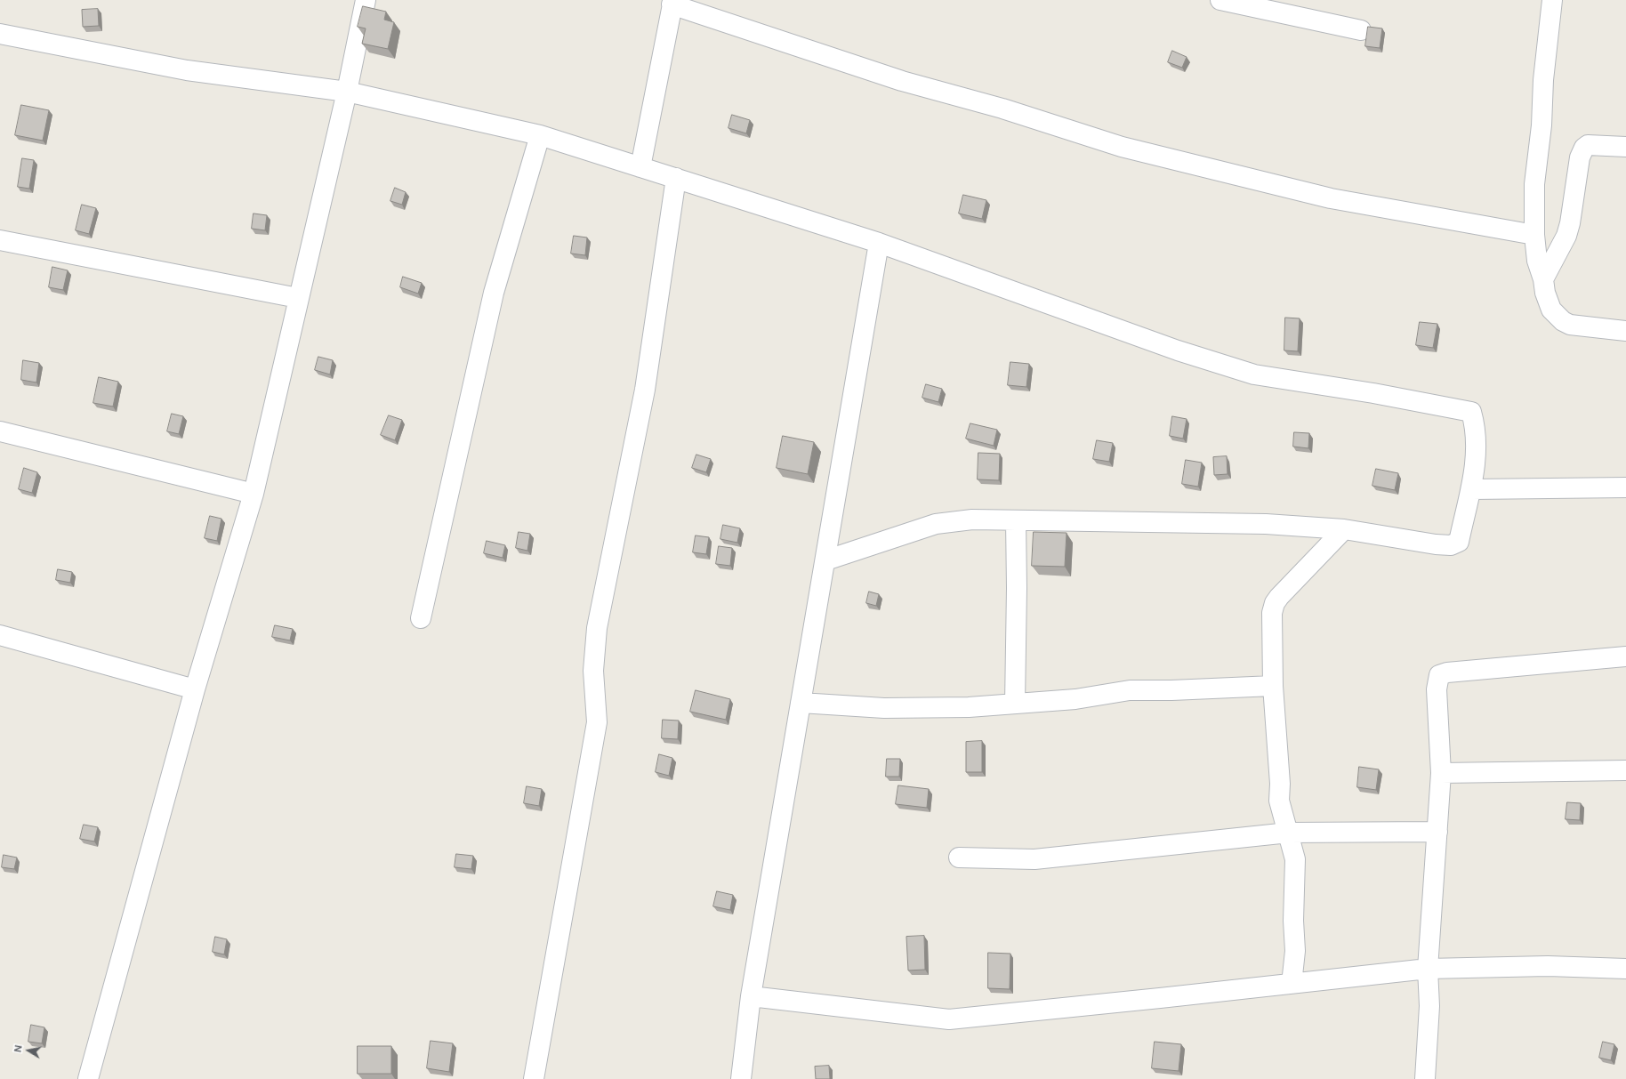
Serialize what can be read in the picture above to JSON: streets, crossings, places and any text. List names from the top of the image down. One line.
{"north":"left"}
